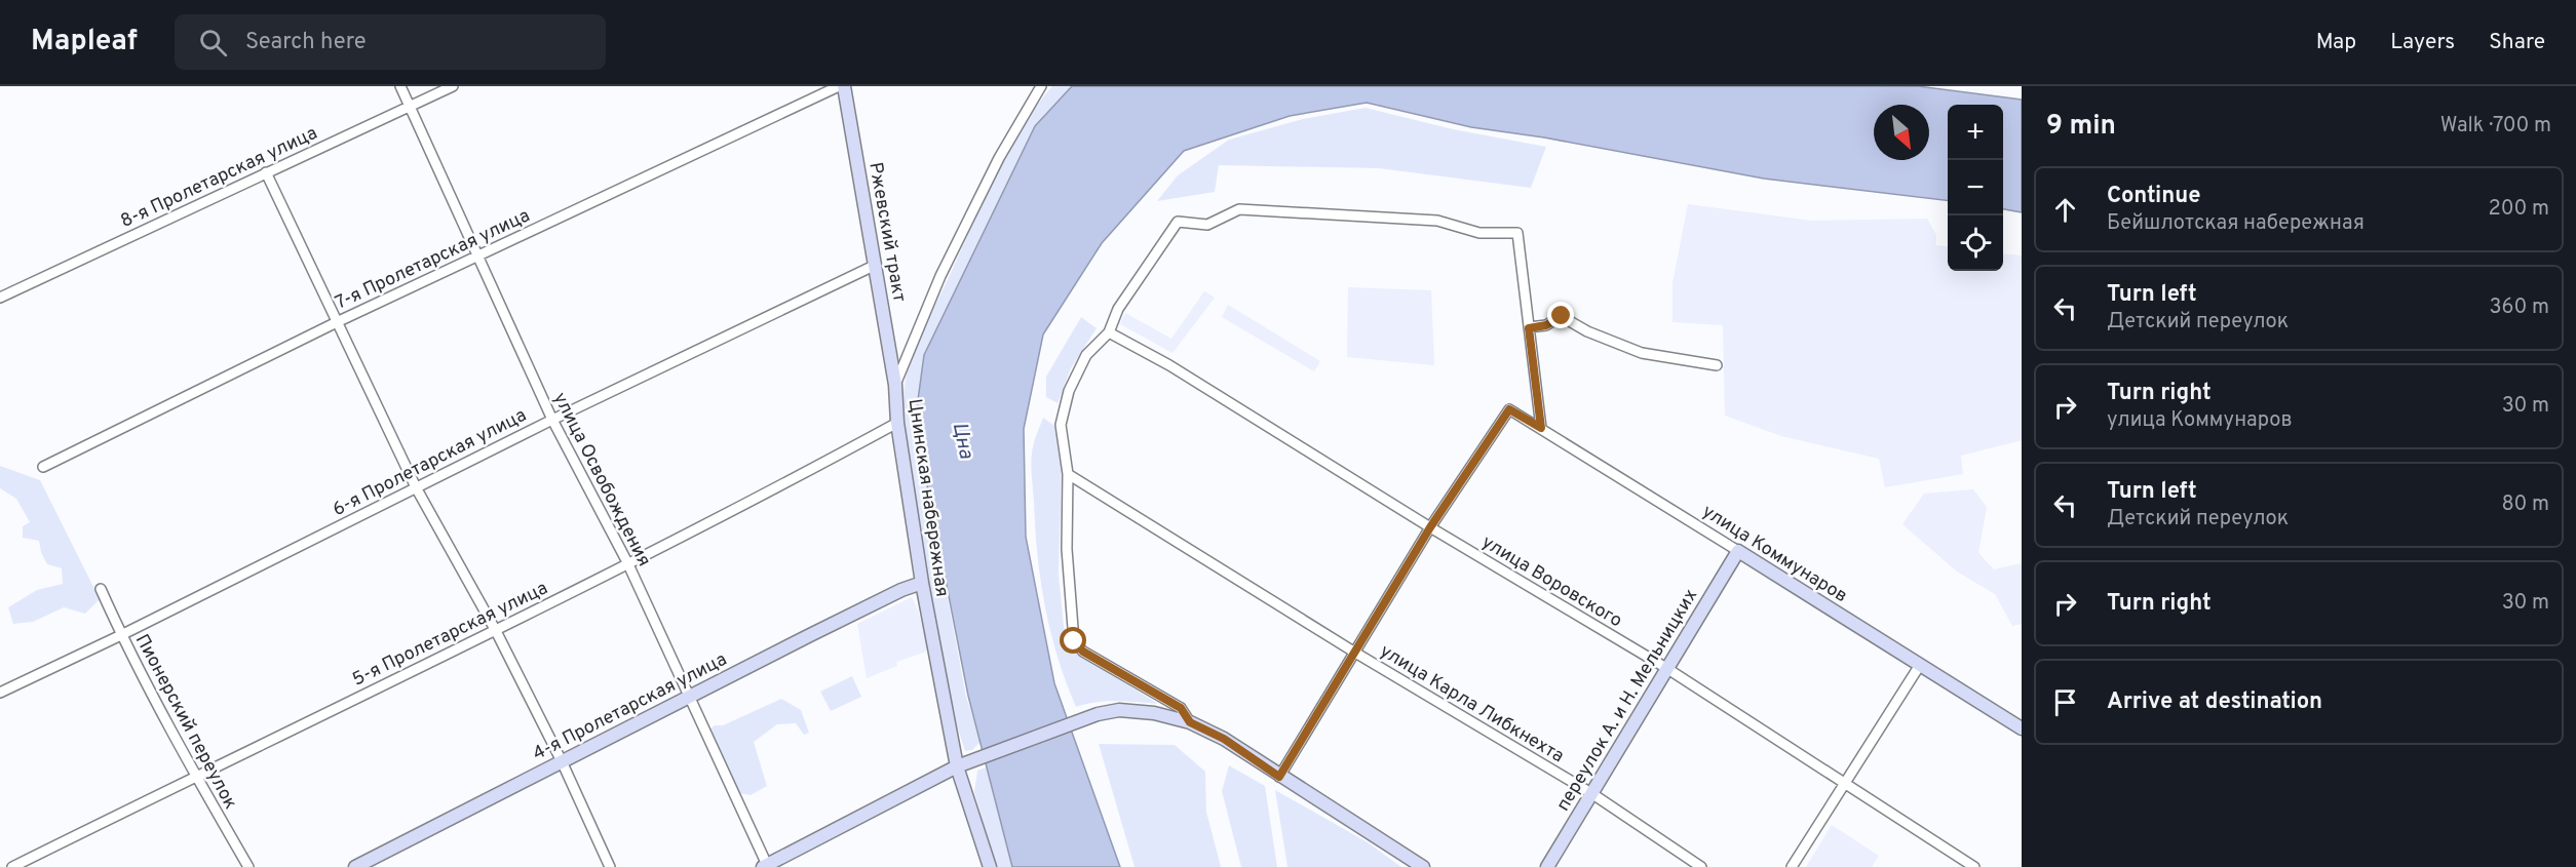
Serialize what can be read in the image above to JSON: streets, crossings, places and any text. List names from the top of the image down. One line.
{"streets":{"street":["8-я Пролетарская улица","Ржевский тракт","7-я Пролетарская улица","6-я Пролетарская улица","улица Освобождения","Цнинская набережная","улица Коммунаров","улица Воровского","5-я Пролетарская улица","переулок А. и Н. Мельницких","улица Карла Либкнехта","4-я Пролетарская улица","Пионерский переулок"]},"crossings":[["8-я Пролетарская улица","улица Освобождения"],["Ржевский тракт","7-я Пролетарская улица"],["Ржевский тракт","6-я Пролетарская улица"],["Ржевский тракт","Цнинская набережная"],["7-я Пролетарская улица","улица Освобождения"],["6-я Пролетарская улица","улица Освобождения"],["6-я Пролетарская улица","Пионерский переулок"],["улица Освобождения","5-я Пролетарская улица"],["улица Освобождения","4-я Пролетарская улица"],["Цнинская набережная","5-я Пролетарская улица"],["Цнинская набережная","4-я Пролетарская улица"],["улица Коммунаров","улица Воровского"],["улица Коммунаров","переулок А. и Н. Мельницких"],["улица Воровского","переулок А. и Н. Мельницких"],["5-я Пролетарская улица","Пионерский переулок"],["переулок А. и Н. Мельницких","улица Карла Либкнехта"]],"water":["Цна"],"north":"bottom right","page":{"header":"Mapleaf","search":"Search here","nav":["Map","Layers","Share"],"heading":["9 min","Walk · 700 m"],"map_buttons":["+","−"],"list":[["Continue","Бейшлотская набережная","200 m"],["Turn left","Детский переулок","360 m"],["Turn right","улица Коммунаров","30 m"],["Turn left","Детский переулок","80 m"],["Turn right","30 m"],"Arrive at destination"]}}
